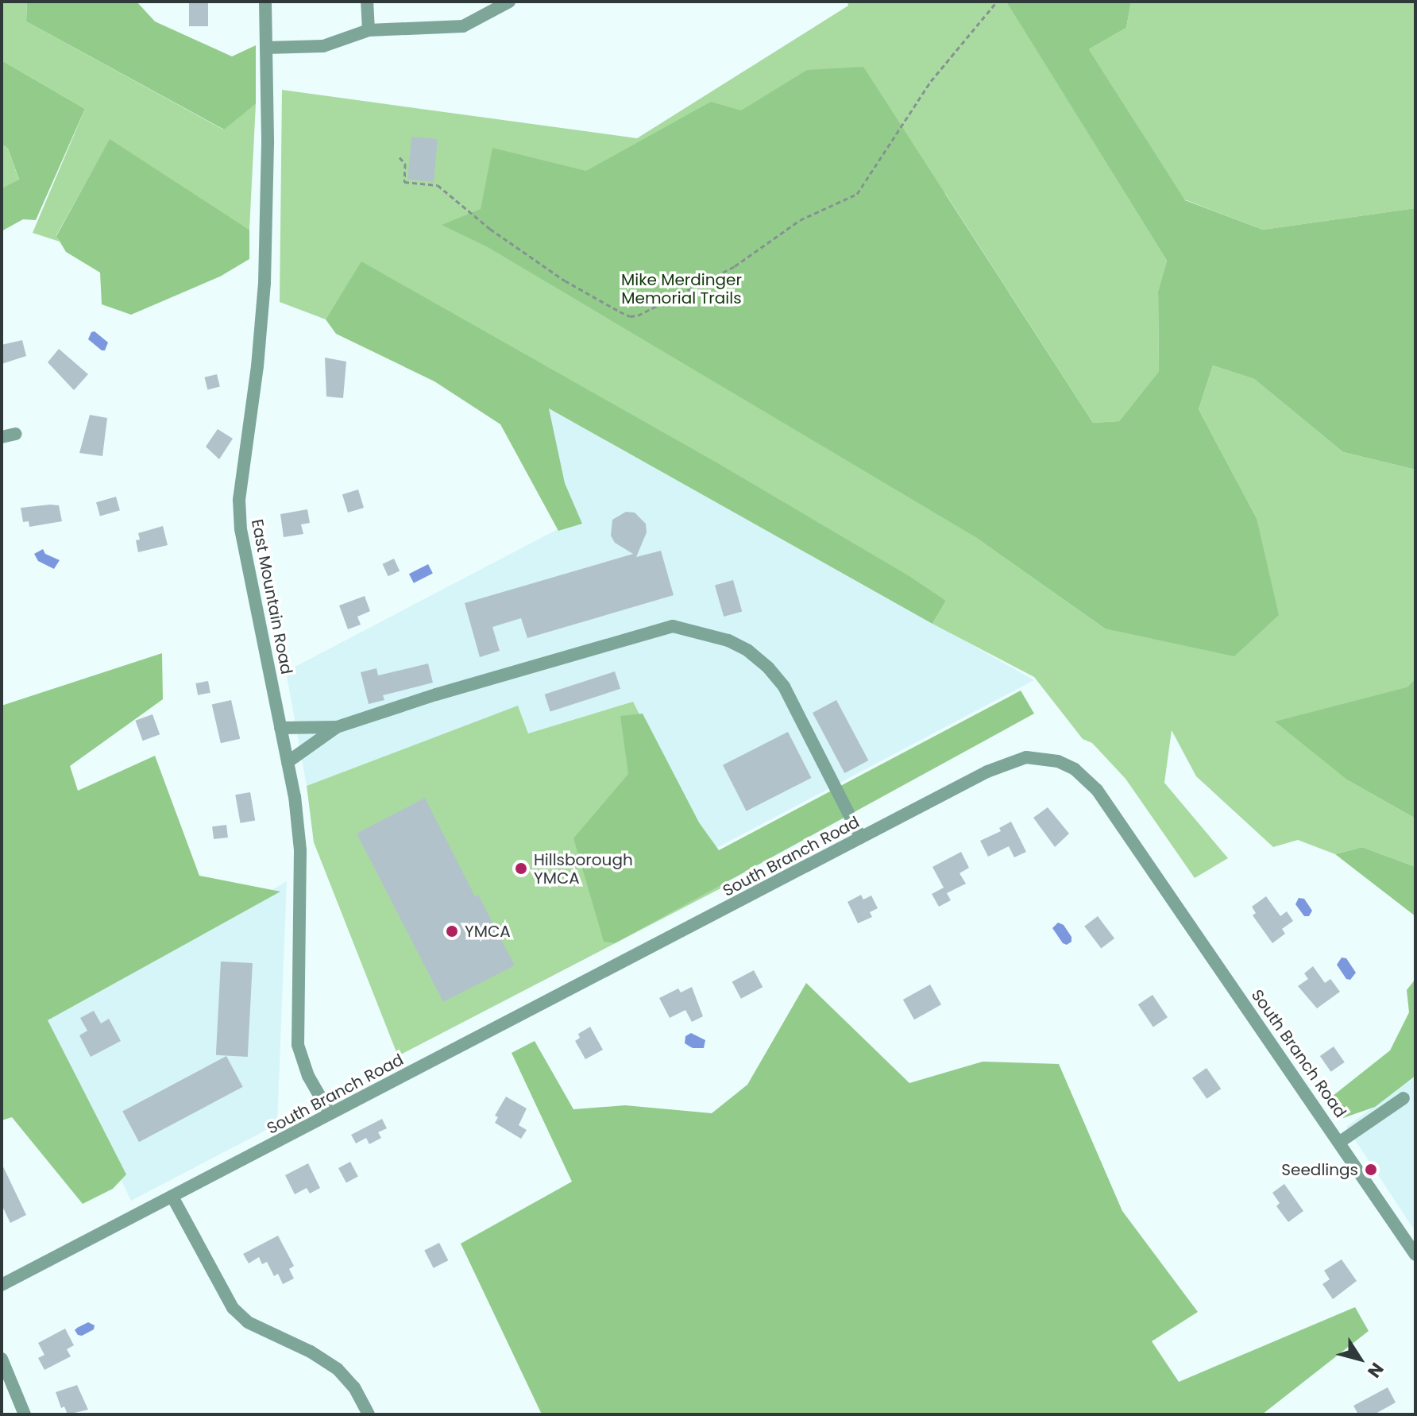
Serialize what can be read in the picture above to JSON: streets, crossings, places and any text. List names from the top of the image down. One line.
{"streets":{"street":["East Mountain Road","South Branch Road"]},"crossings":[["East Mountain Road","South Branch Road"]],"parks":["Mike Merdinger Memorial Trails"],"places":["Hillsborough YMCA","YMCA","Seedlings"],"north":"bottom right"}
